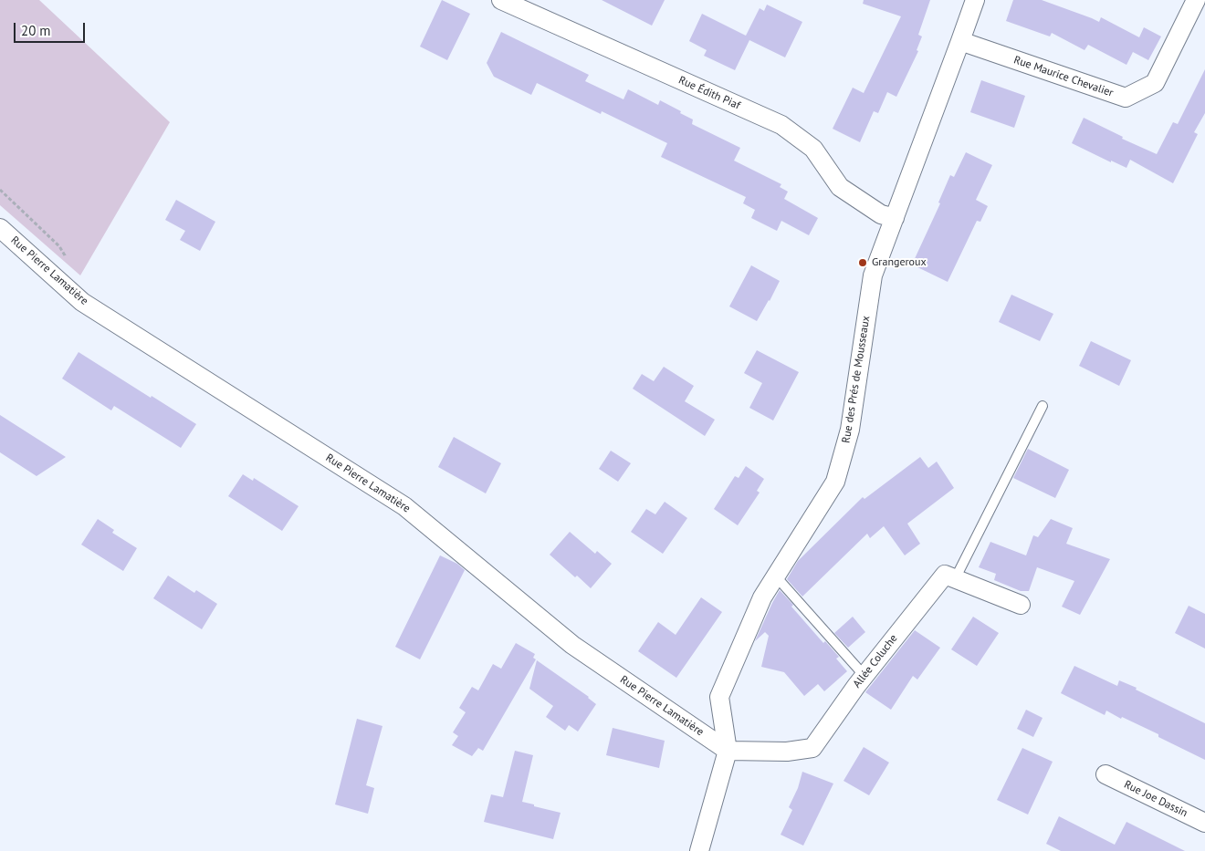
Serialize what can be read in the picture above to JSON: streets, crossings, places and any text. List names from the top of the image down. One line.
{"streets":{"street":["Rue Maurice Chevalier","Rue Édith Piaf","Rue Pierre Lamatière","Rue des Prés de Mousseaux","Allée Coluche","Rue Joe Dassin"]},"crossings":[["Rue Maurice Chevalier","Rue des Prés de Mousseaux"],["Rue Édith Piaf","Rue des Prés de Mousseaux"],["Rue Pierre Lamatière","Rue des Prés de Mousseaux"],["Rue Pierre Lamatière","Allée Coluche"],["Rue des Prés de Mousseaux","Allée Coluche"]],"places":["Grangeroux"],"scale_bar":"20 m"}
